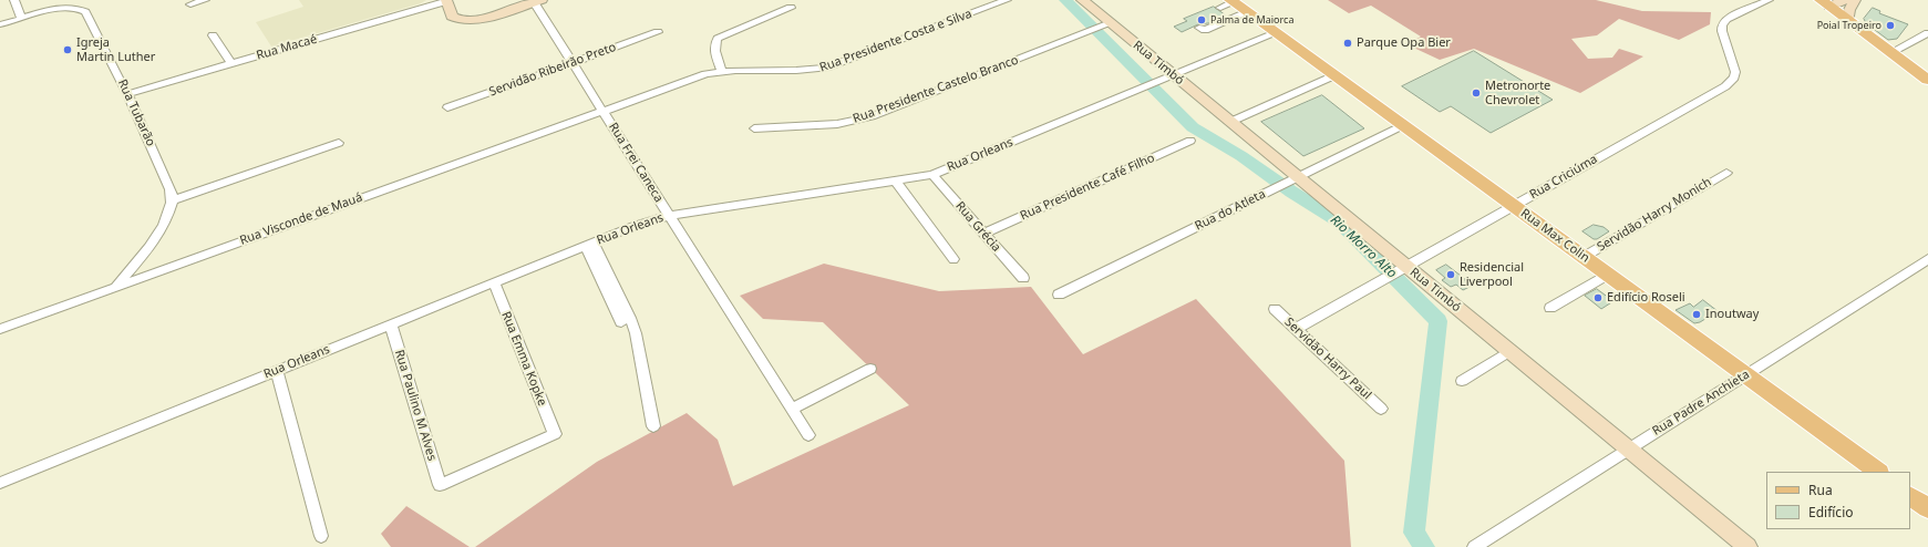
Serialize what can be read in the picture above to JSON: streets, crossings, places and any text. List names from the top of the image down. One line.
{"streets":{"main road":["Rua Timbó","Rua Max Colin"],"street":["Rua Presidente Costa e Silva","Rua Macaé","Servidão Ribeirão Preto","Rua Presidente Castelo Branco","Rua Tubarão","Rua Orleans","Rua Frei Caneca","Rua Criciúma","Rua Presidente Café Filho","Rua do Atleta","Servidão Harry Monich","Rua Visconde de Mauá","Rua Grécia","Rua Emma Kopke","Servidão Harry Paul","Rua Padre Anchieta","Rua Paulino M Alves"]},"crossings":[["Rua Presidente Costa e Silva","Rua Frei Caneca"],["Rua Presidente Costa e Silva","Rua Visconde de Mauá"],["Rua Macaé","Rua Tubarão"],["Rua Timbó","Rua Presidente Castelo Branco"],["Rua Timbó","Rua Orleans"],["Rua Timbó","Rua Criciúma"],["Rua Timbó","Rua do Atleta"],["Rua Timbó","Rua Padre Anchieta"],["Servidão Ribeirão Preto","Rua Frei Caneca"],["Rua Orleans","Rua Frei Caneca"],["Rua Orleans","Rua Grécia"],["Rua Orleans","Rua Max Colin"],["Rua Orleans","Rua Emma Kopke"],["Rua Orleans","Rua Paulino M Alves"],["Rua Frei Caneca","Rua Visconde de Mauá"],["Rua Criciúma","Rua Max Colin"],["Rua Criciúma","Servidão Harry Paul"],["Rua Presidente Café Filho","Rua Grécia"],["Rua do Atleta","Rua Max Colin"],["Servidão Harry Monich","Rua Max Colin"],["Rua Max Colin","Rua Padre Anchieta"],["Rua Emma Kopke","Rua Paulino M Alves"]],"water":["Rio Morro Alto"],"places":["Palma de Maiorca","Poial Tropeiro","Parque Opa Bier","Igreja Martin Luther","Metronorte Chevrolet","Residencial Liverpool","Edifício Roseli","Inoutway"],"legend":["Rua","Edifício"]}
